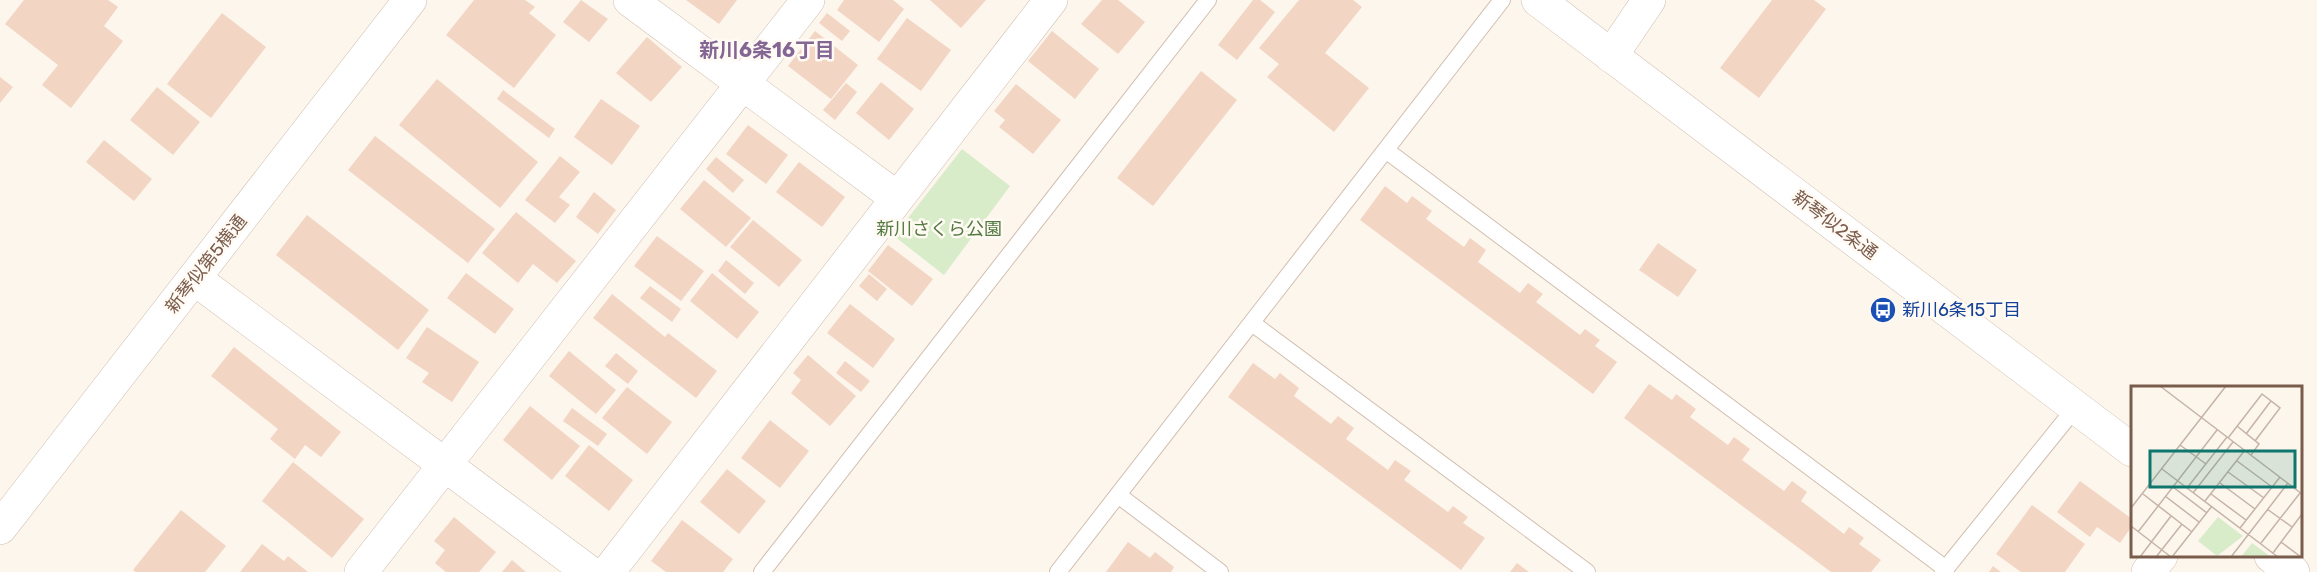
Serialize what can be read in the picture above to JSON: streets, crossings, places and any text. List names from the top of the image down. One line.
{"streets":{"street":["新琴似2条通","新琴似第5横通"]},"districts":["新川6条16丁目"],"parks":["新川さくら公園"],"places":{"bus stop":["新川6条15丁目"]}}
